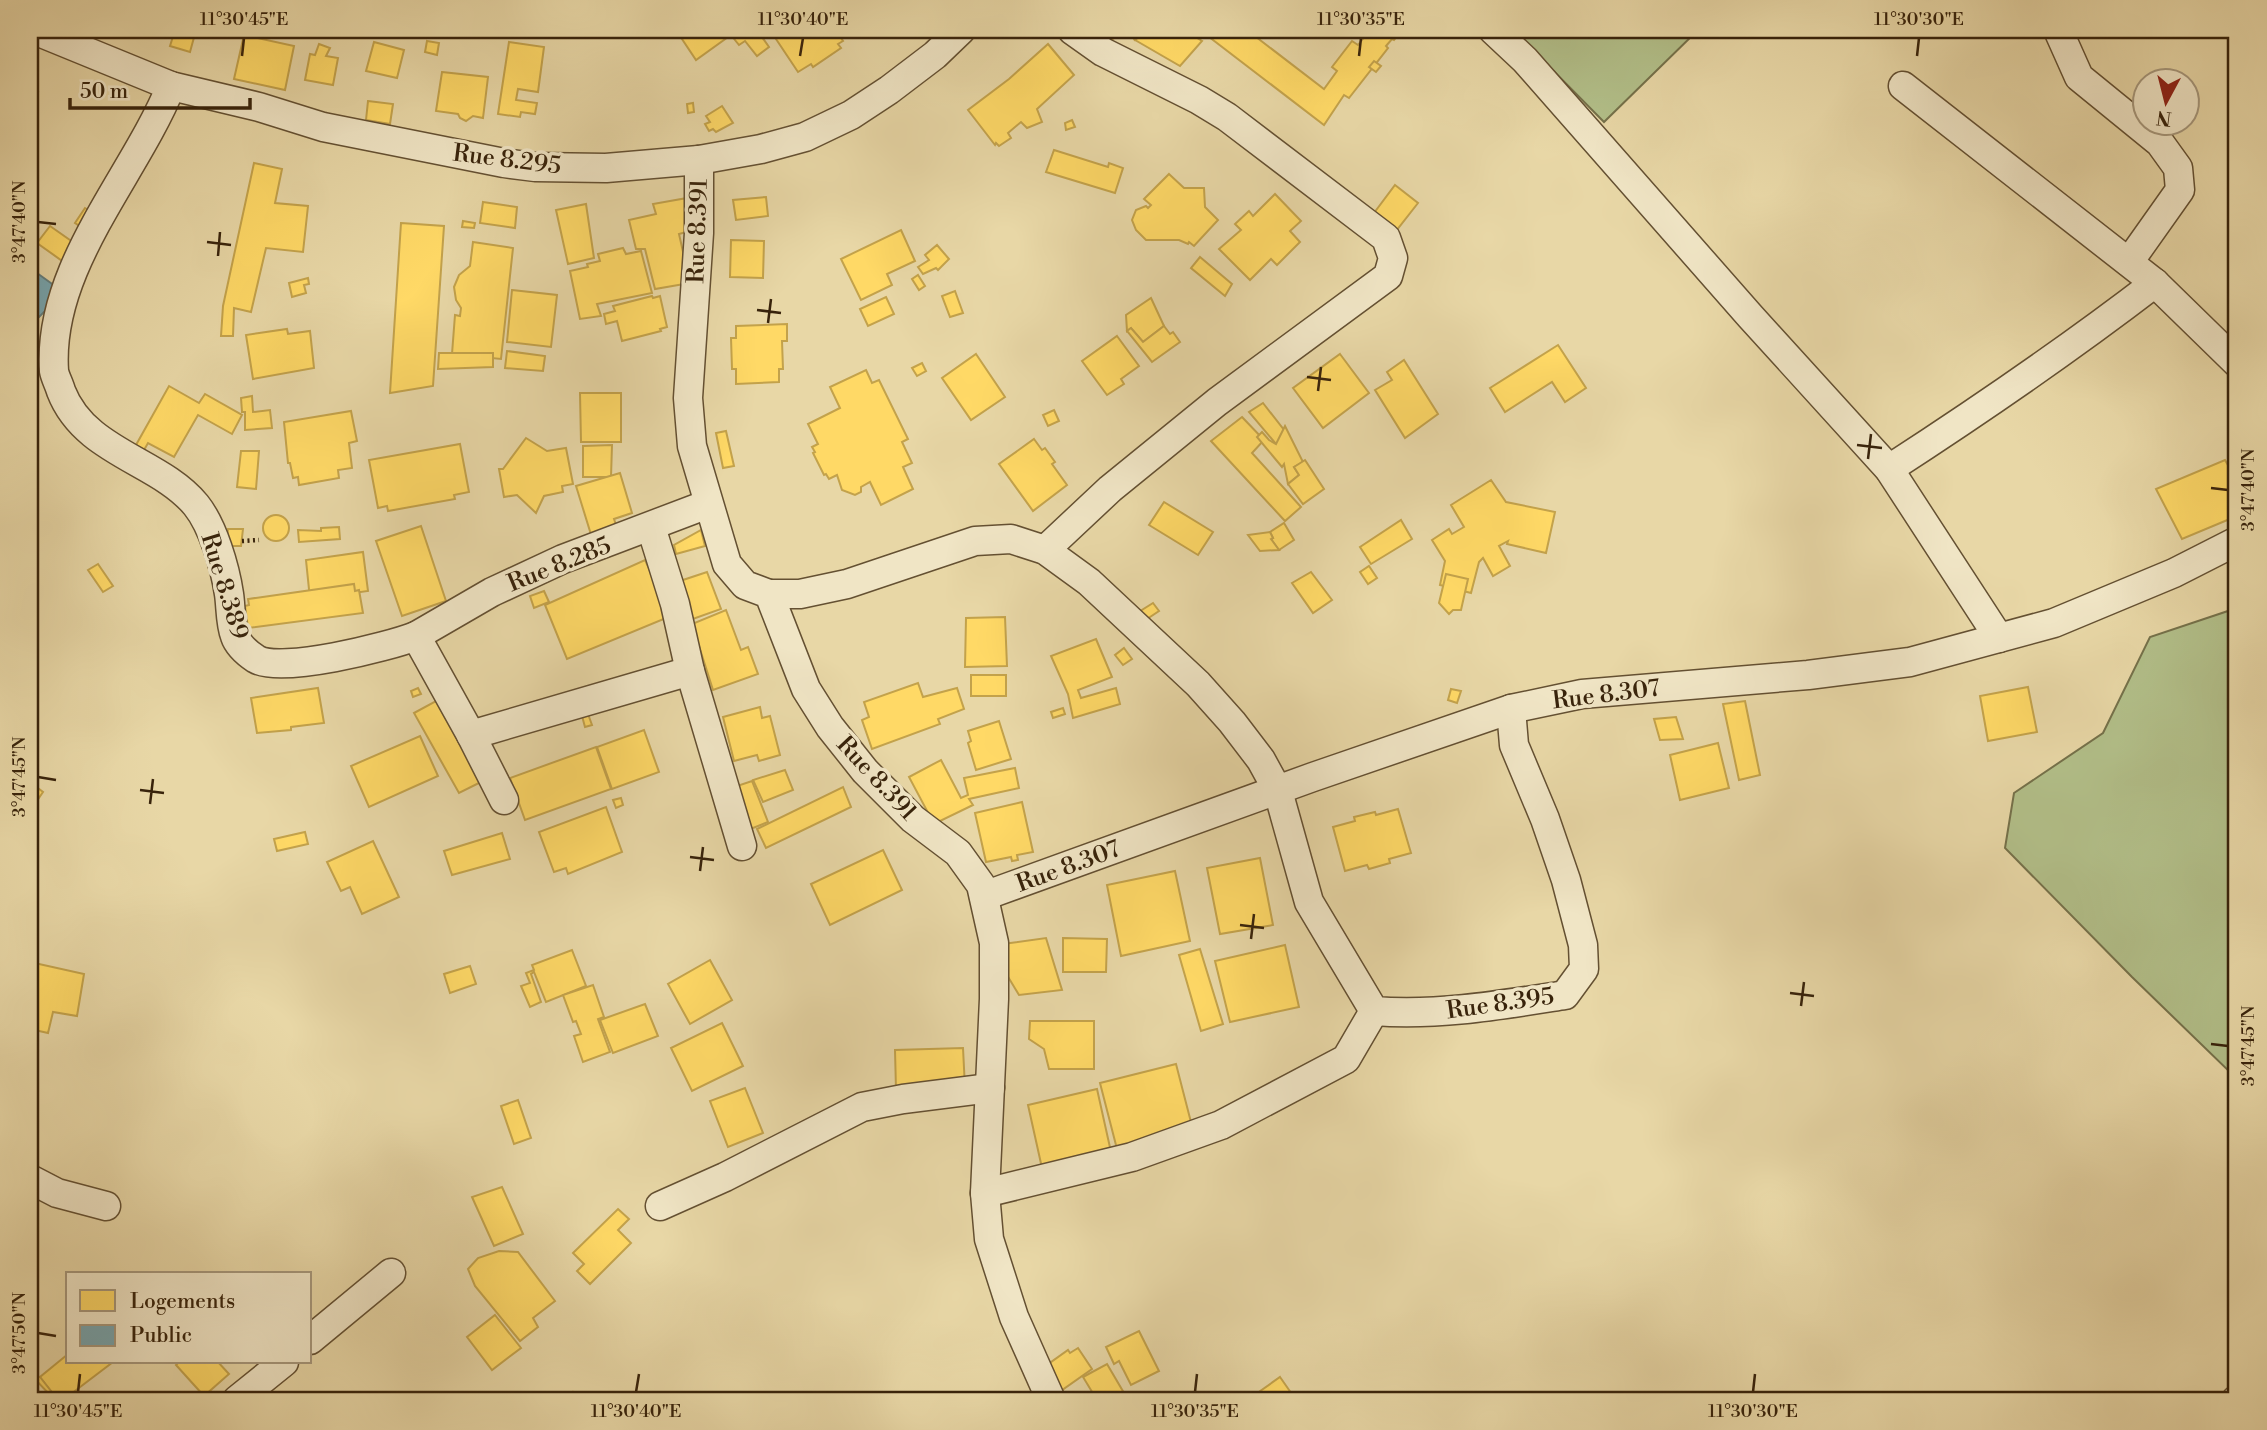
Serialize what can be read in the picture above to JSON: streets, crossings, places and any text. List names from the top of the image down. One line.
{"streets":{"street":["Rue 8.295","Rue 8.391","Rue 8.285","Rue 8.389","Rue 8.307","Rue 8.395"]},"crossings":[["Rue 8.295","Rue 8.391"],["Rue 8.295","Rue 8.389"],["Rue 8.391","Rue 8.285"],["Rue 8.391","Rue 8.307"],["Rue 8.285","Rue 8.389"],["Rue 8.307","Rue 8.395"]],"legend":["Logements","Public"],"scale_bar":"50 m","north":"bottom","coordinates":["11°30'45\"E","11°30'40\"E","11°30'35\"E","11°30'30\"E","3°47'40\"N","3°47'45\"N","3°47'50\"N"]}
